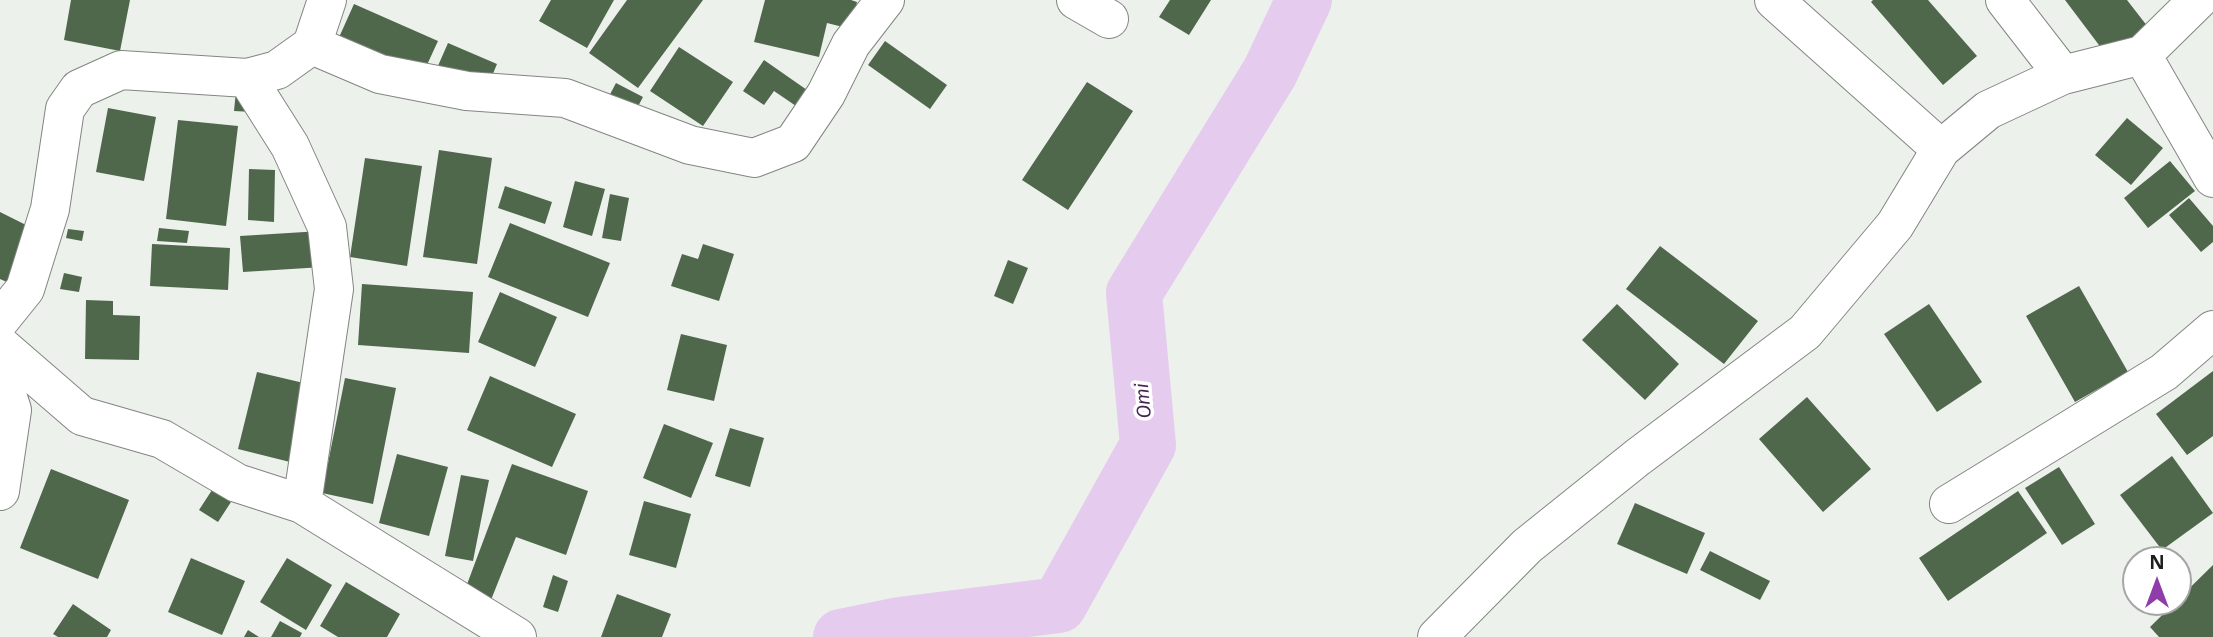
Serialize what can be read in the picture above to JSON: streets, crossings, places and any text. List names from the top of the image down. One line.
{"water":["Omi"],"north":"top"}
